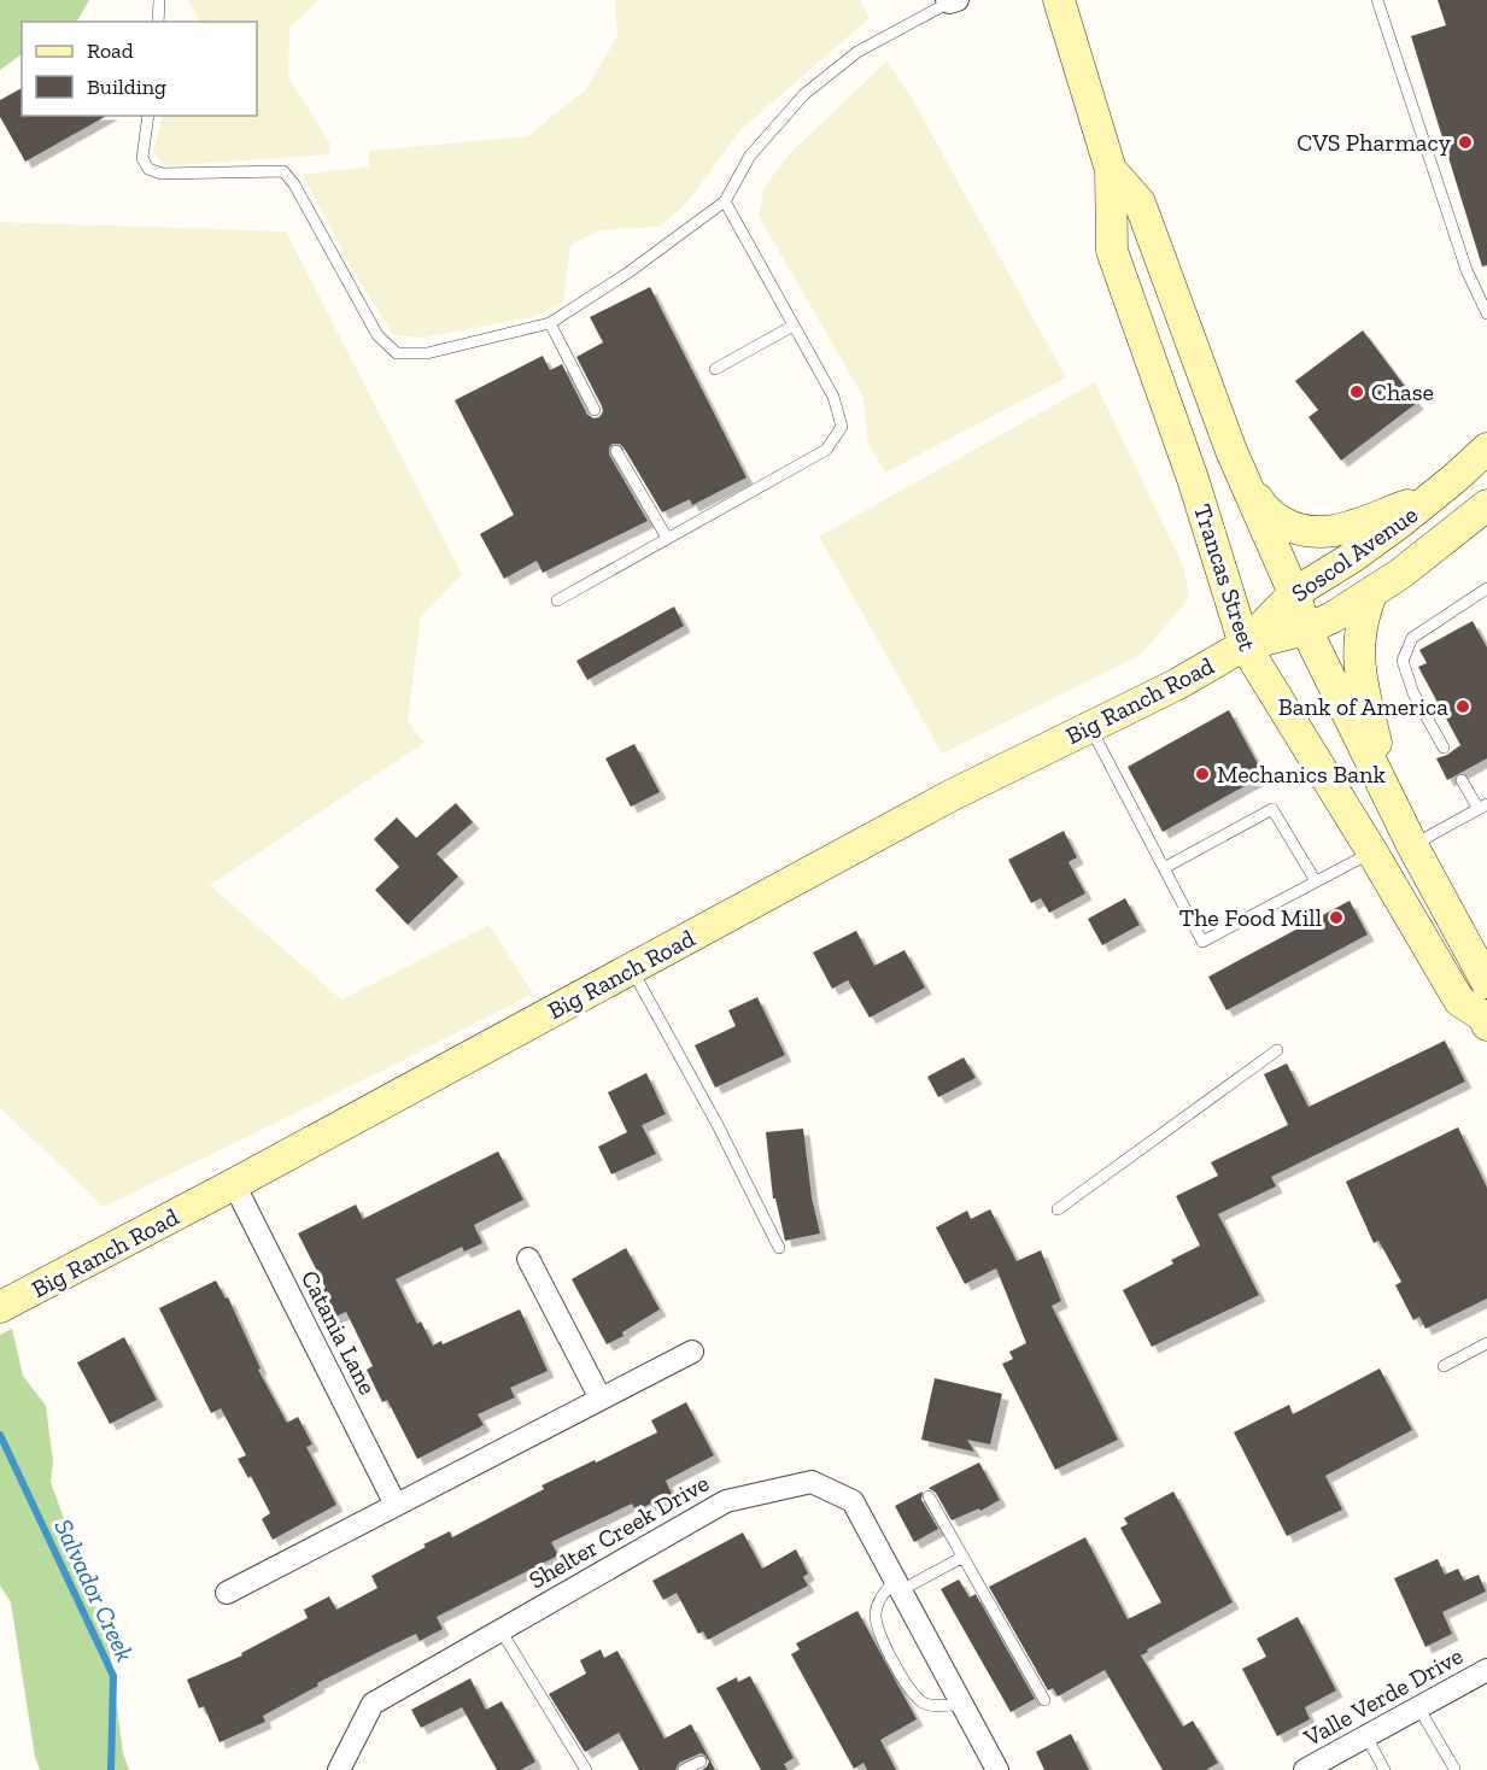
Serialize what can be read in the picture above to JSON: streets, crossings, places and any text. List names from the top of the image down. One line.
{"streets":{"main road":["Soscol Avenue","Trancas Street","Big Ranch Road"],"street":["Catania Lane","Shelter Creek Drive","Valle Verde Drive"]},"crossings":[["Soscol Avenue","Trancas Street"],["Soscol Avenue","Big Ranch Road"],["Trancas Street","Big Ranch Road"],["Big Ranch Road","Catania Lane"]],"water":["Salvador Creek"],"places":["CVS Pharmacy","Chase","Bank of America","Mechanics Bank","The Food Mill"],"legend":["Road","Building"]}
